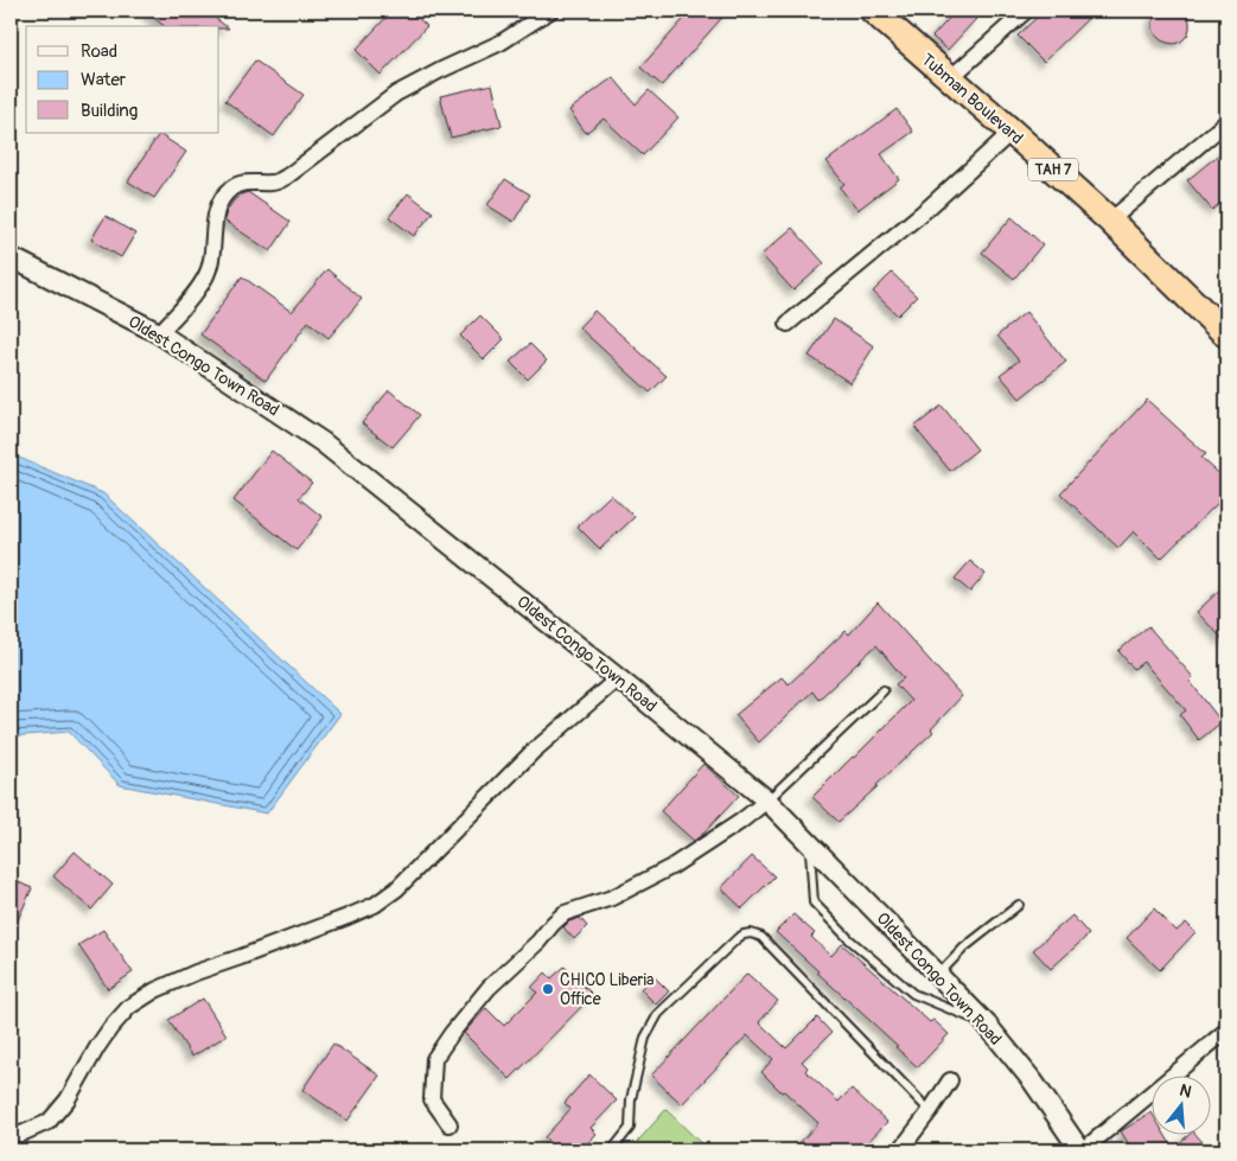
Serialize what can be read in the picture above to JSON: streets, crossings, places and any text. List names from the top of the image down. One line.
{"streets":{"highway":["Tubman Boulevard","TAH 7"],"street":["Oldest Congo Town Road"]},"places":["CHICO Liberia Office"],"legend":["Road","Water","Building"],"north":"top"}
